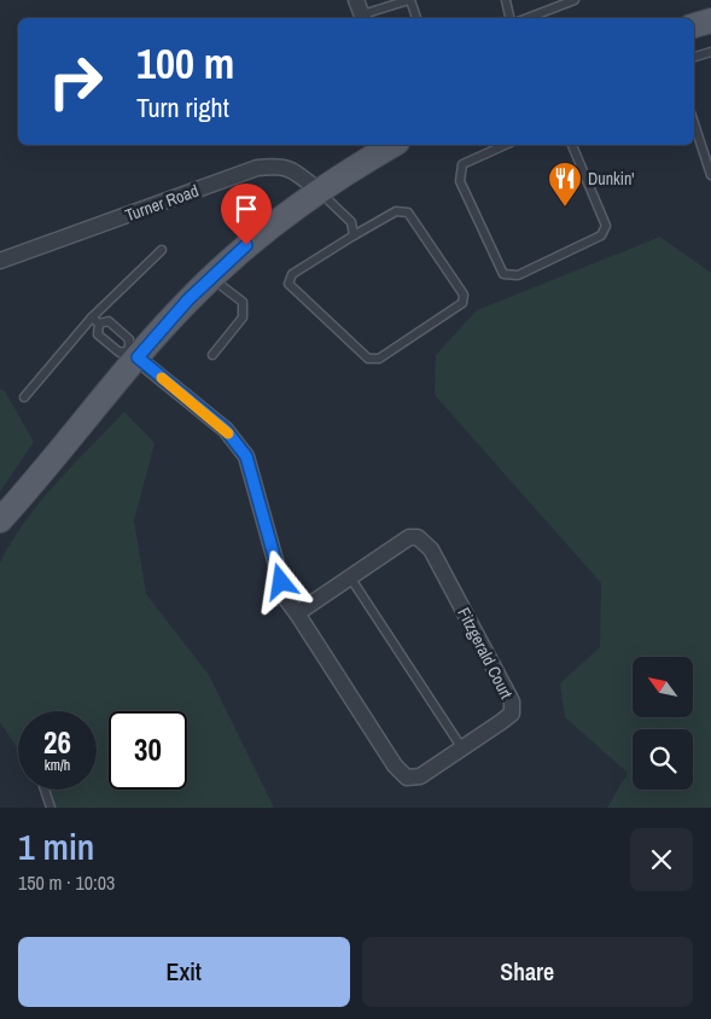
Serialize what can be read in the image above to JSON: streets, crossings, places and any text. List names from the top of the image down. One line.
{"streets":{"street":["Turner Road","Fitzgerald Court"]},"places":{"restaurant":["Dunkin'"]},"north":"top left","page":{"turn":["100 m","Turn right"],"speed":"26 km/h","limit":"30","heading":["1 min","150 m · 10:03"],"buttons":["Exit","Share"]}}
